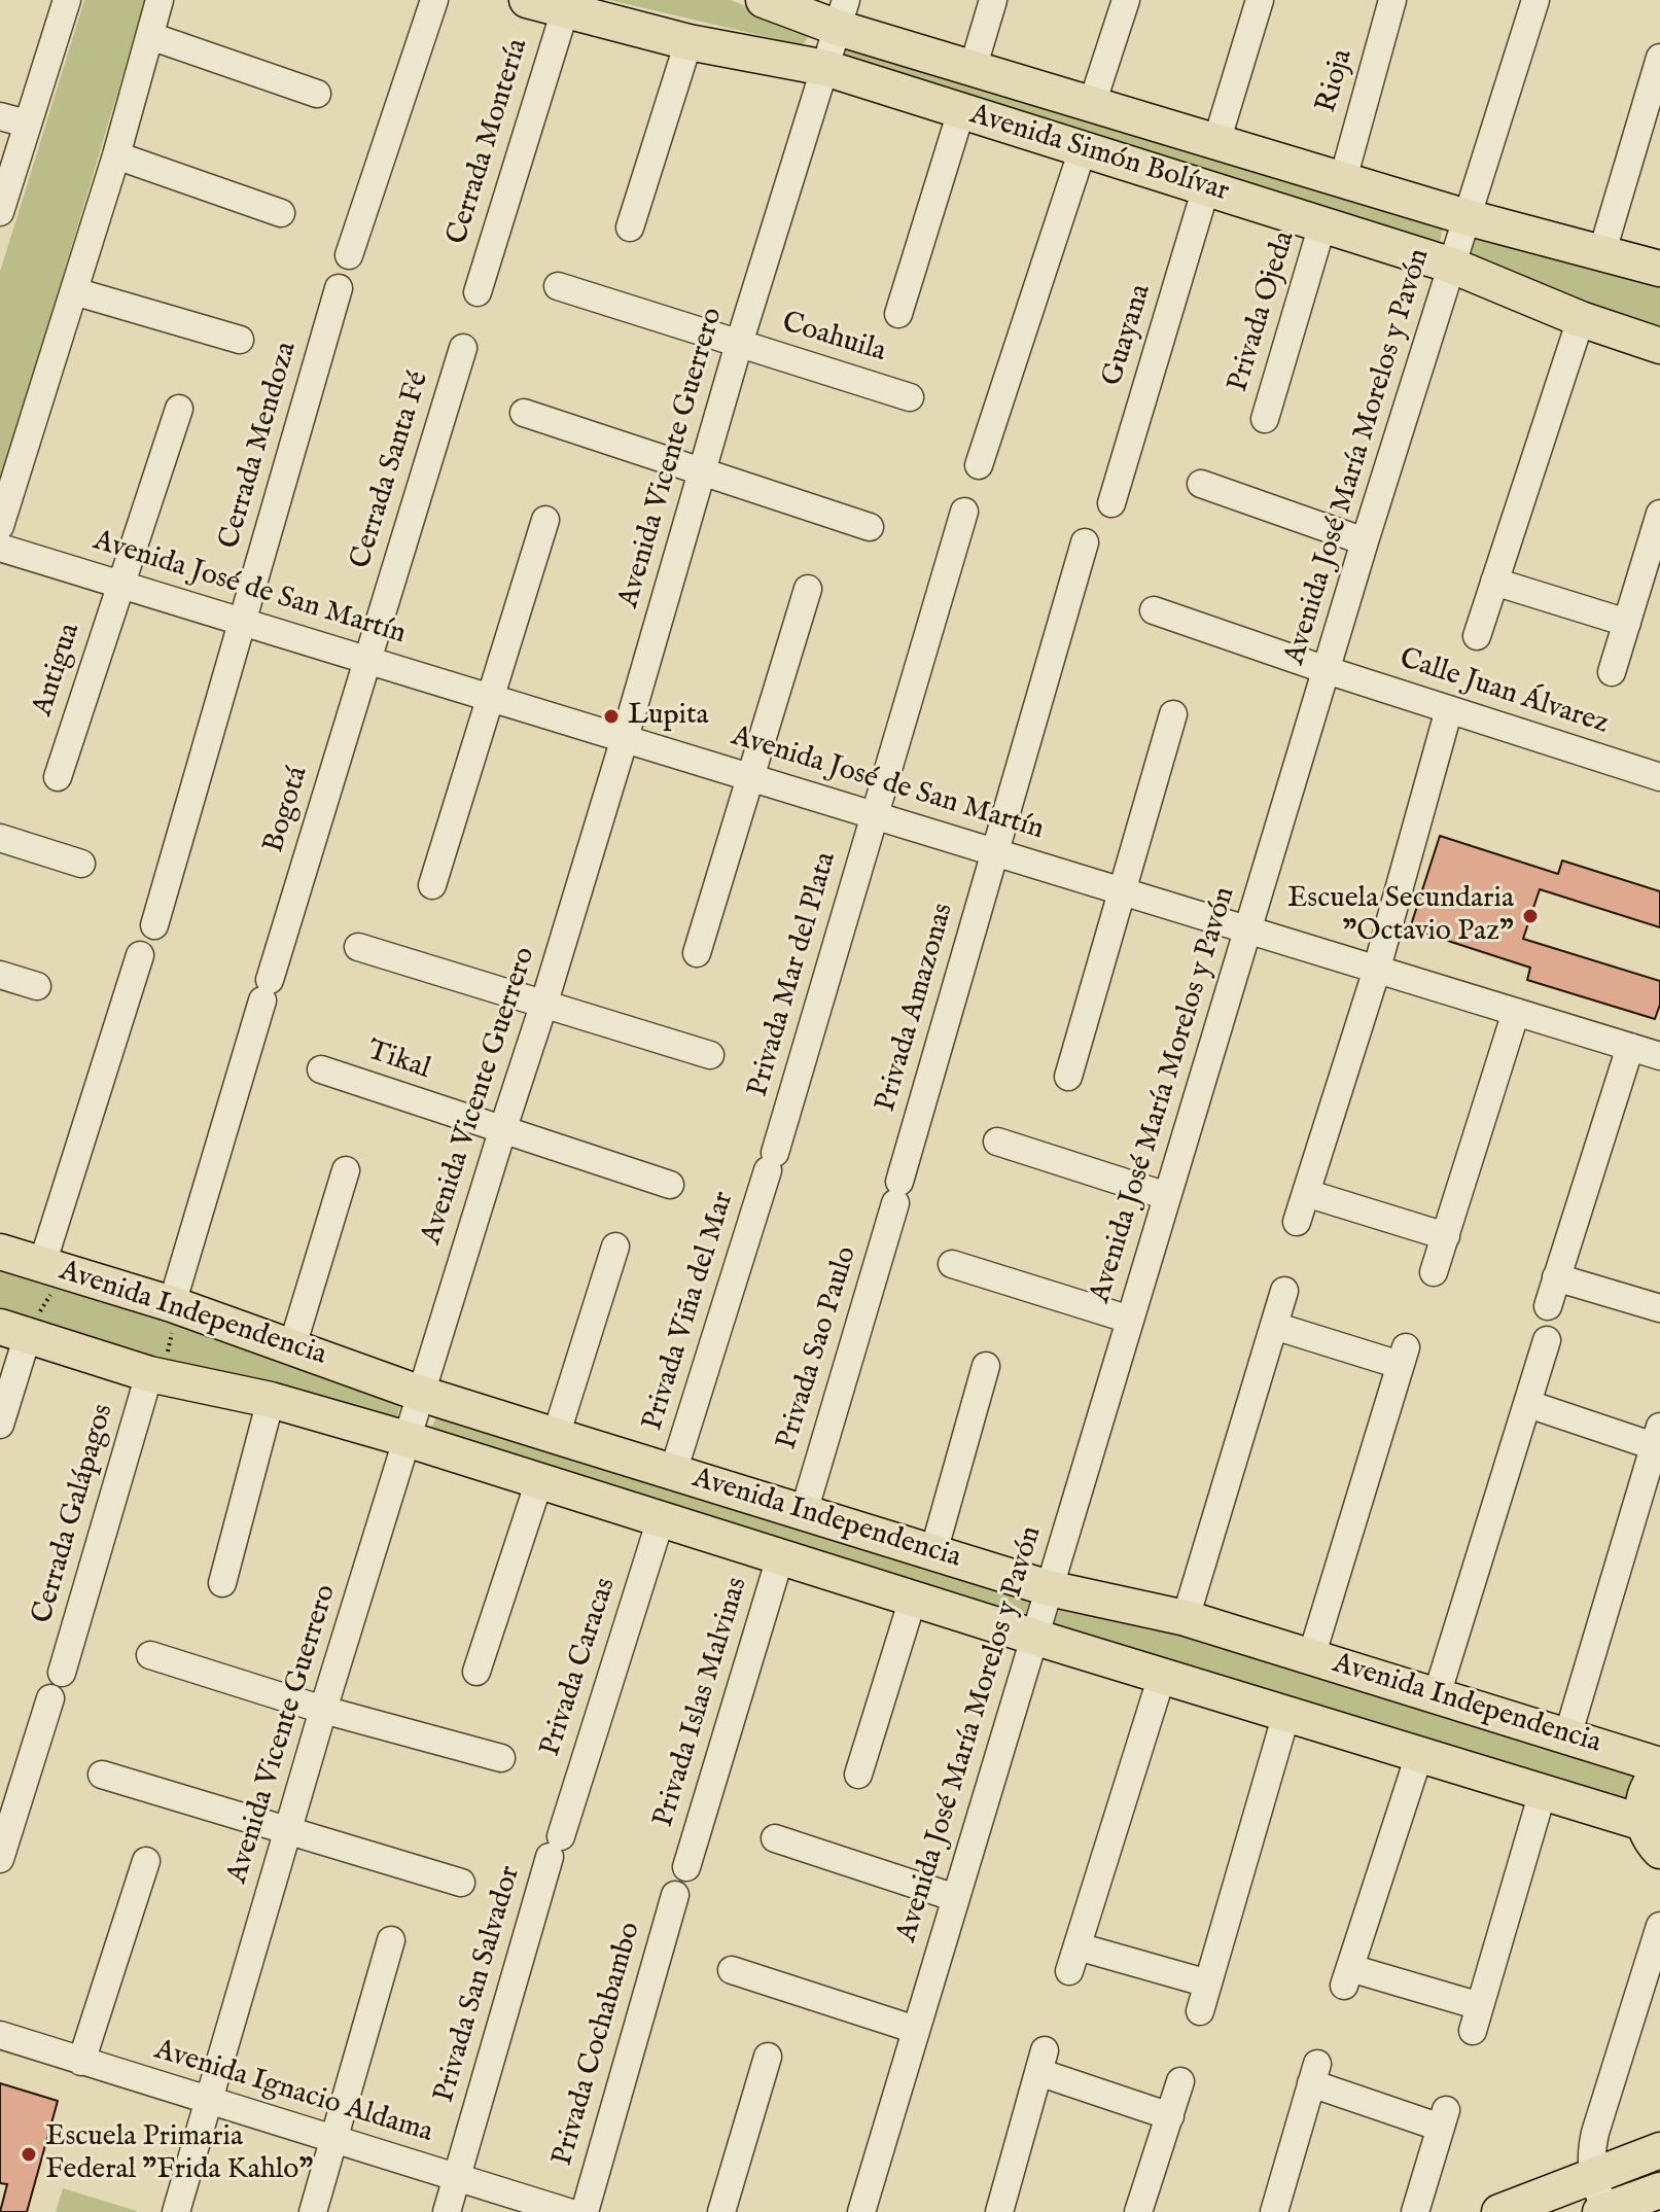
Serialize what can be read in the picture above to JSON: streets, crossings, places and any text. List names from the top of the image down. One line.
{"streets":{"main road":["Avenida Simón Bolívar","Avenida Independencia"],"street":["Rioja","Cerrada Montería","Privada Ojeda","Guayana","Coahuila","Cerrada Mendoza","Avenida José María Morelos y Pavón","Avenida Vicente Guerrero","Cerrada Santa Fé","Avenida José de San Martín","Antigua","Calle Juan Álvarez","Bogotá","Privada Mar del Plata","Privada Amazonas","Tikal","Privada Viña del Mar","Privada Sao Paulo","Cerrada Galápagos","Privada Caracas","Privada Islas Malvinas","Privada San Salvador","Privada Cochabambo","Avenida Ignacio Aldama"]},"crossings":[["Rioja","Avenida Simón Bolívar"],["Cerrada Montería","Avenida Simón Bolívar"],["Avenida Simón Bolívar","Privada Ojeda"],["Avenida Simón Bolívar","Guayana"],["Avenida Simón Bolívar","Avenida José María Morelos y Pavón"],["Avenida Simón Bolívar","Avenida Vicente Guerrero"],["Coahuila","Avenida Vicente Guerrero"],["Cerrada Mendoza","Avenida José de San Martín"],["Avenida José María Morelos y Pavón","Avenida José de San Martín"],["Avenida José María Morelos y Pavón","Calle Juan Álvarez"],["Avenida José María Morelos y Pavón","Avenida Independencia"],["Avenida Vicente Guerrero","Avenida José de San Martín"],["Avenida Vicente Guerrero","Tikal"],["Avenida Vicente Guerrero","Avenida Independencia"],["Avenida Vicente Guerrero","Avenida Ignacio Aldama"],["Cerrada Santa Fé","Avenida José de San Martín"],["Cerrada Santa Fé","Bogotá"],["Avenida José de San Martín","Antigua"],["Avenida José de San Martín","Bogotá"],["Avenida José de San Martín","Privada Mar del Plata"],["Avenida José de San Martín","Privada Amazonas"],["Bogotá","Avenida Independencia"],["Privada Mar del Plata","Privada Viña del Mar"],["Privada Amazonas","Privada Sao Paulo"],["Privada Viña del Mar","Avenida Independencia"],["Avenida Independencia","Privada Sao Paulo"],["Avenida Independencia","Cerrada Galápagos"],["Avenida Independencia","Privada Caracas"],["Avenida Independencia","Privada Islas Malvinas"],["Privada Caracas","Privada San Salvador"],["Privada San Salvador","Avenida Ignacio Aldama"]],"places":["Lupita","Escuela Secundaria \"Octavio Paz\"","Escuela Primaria Federal \"Frida Kahlo\""]}
